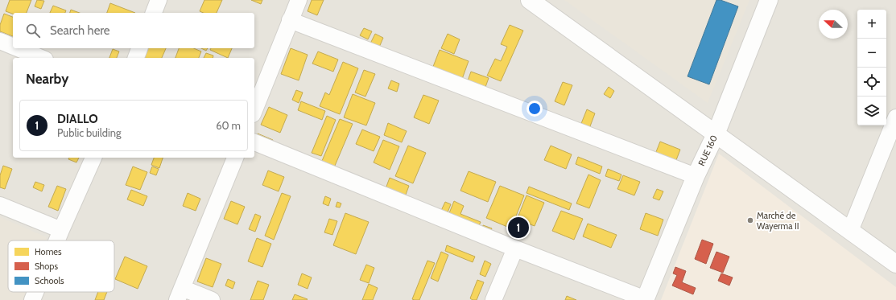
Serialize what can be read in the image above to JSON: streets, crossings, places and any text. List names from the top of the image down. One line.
{"streets":{"street":["RUE 160"]},"places":["Marché de Wayerma II"],"legend":["Homes","Shops","Schools"],"north":"left","page":{"map_buttons":["+","−"],"search":"Search here","heading":"Nearby","list":[{"mark":"1","name":"DIALLO","note":"Public building","value":"60 m"}],"pins":"1"}}
